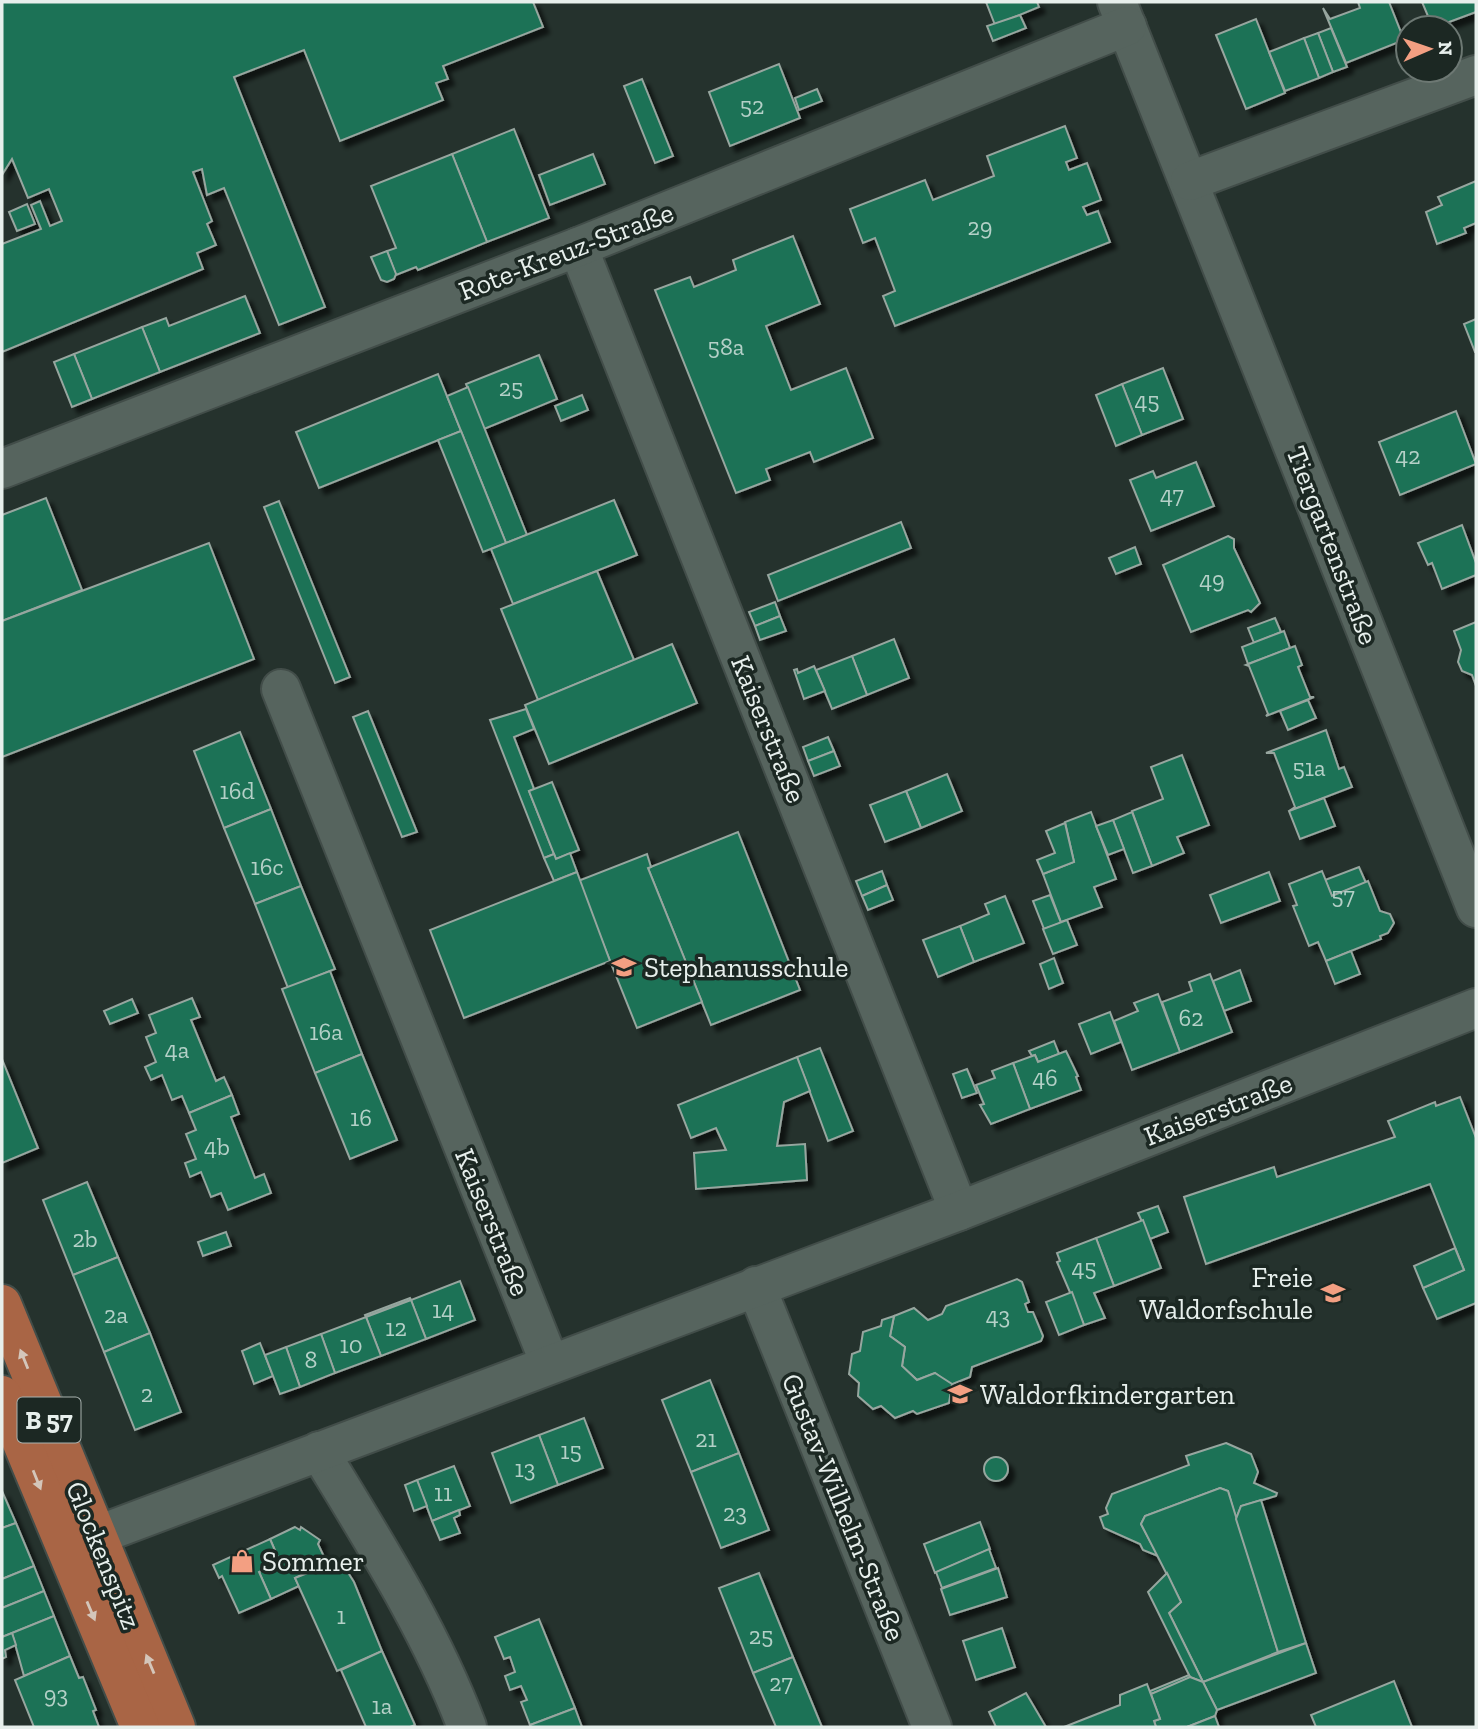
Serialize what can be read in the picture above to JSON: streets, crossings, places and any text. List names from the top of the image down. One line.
{"streets":{"main road":["B 57","Glockenspitz"],"street":["Rote-Kreuz-Straße","Tiergartenstraße","Kaiserstraße","Gustav-Wilhelm-Straße"]},"crossings":[["Rote-Kreuz-Straße","Tiergartenstraße"],["Rote-Kreuz-Straße","Kaiserstraße"],["Kaiserstraße","Gustav-Wilhelm-Straße"],["Kaiserstraße","Glockenspitz"]],"places":{"school or university":["Stephanusschule","Freie Waldorfschule","Waldorfkindergarten"],"shop":["Sommer"]},"house_numbers":["52","29","58a","25","45","42","47","49","51a","16d","16c","57","62","16a","4a","46","16","4b","2b","45","14","2a","43","12","10","8","2","21","15","13","11","23","1","25","27","93","1a"],"north":"right"}
